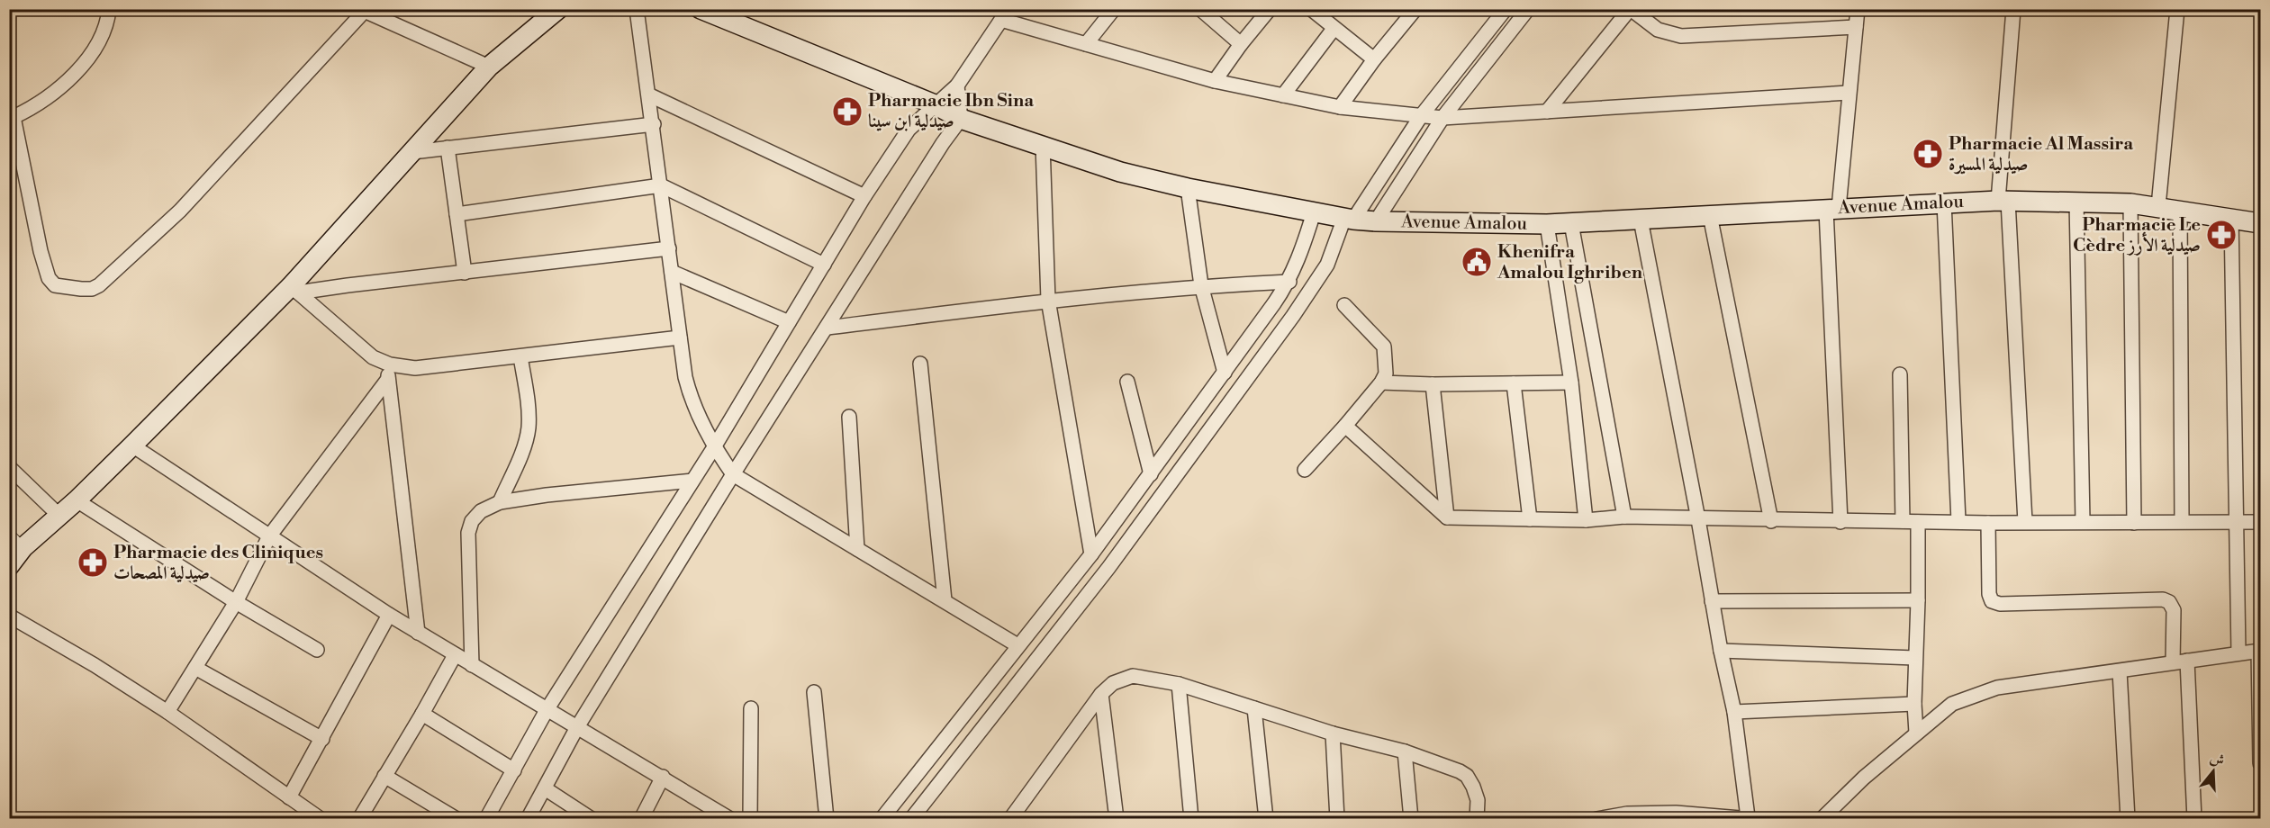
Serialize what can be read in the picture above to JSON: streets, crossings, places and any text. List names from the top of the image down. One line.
{"streets":{"main road":["Avenue Amalou"]},"places":{"pharmacy":["Pharmacie Ibn Sina صيدلية ابن سينا","Pharmacie Al Massira صيدلية المسيرة","Pharmacie Le Cèdre صيدلية الأرز","Pharmacie des Cliniques صيدلية المصحات"],"public building":["Khenifra Amalou Ighriben"]},"north":"top"}
